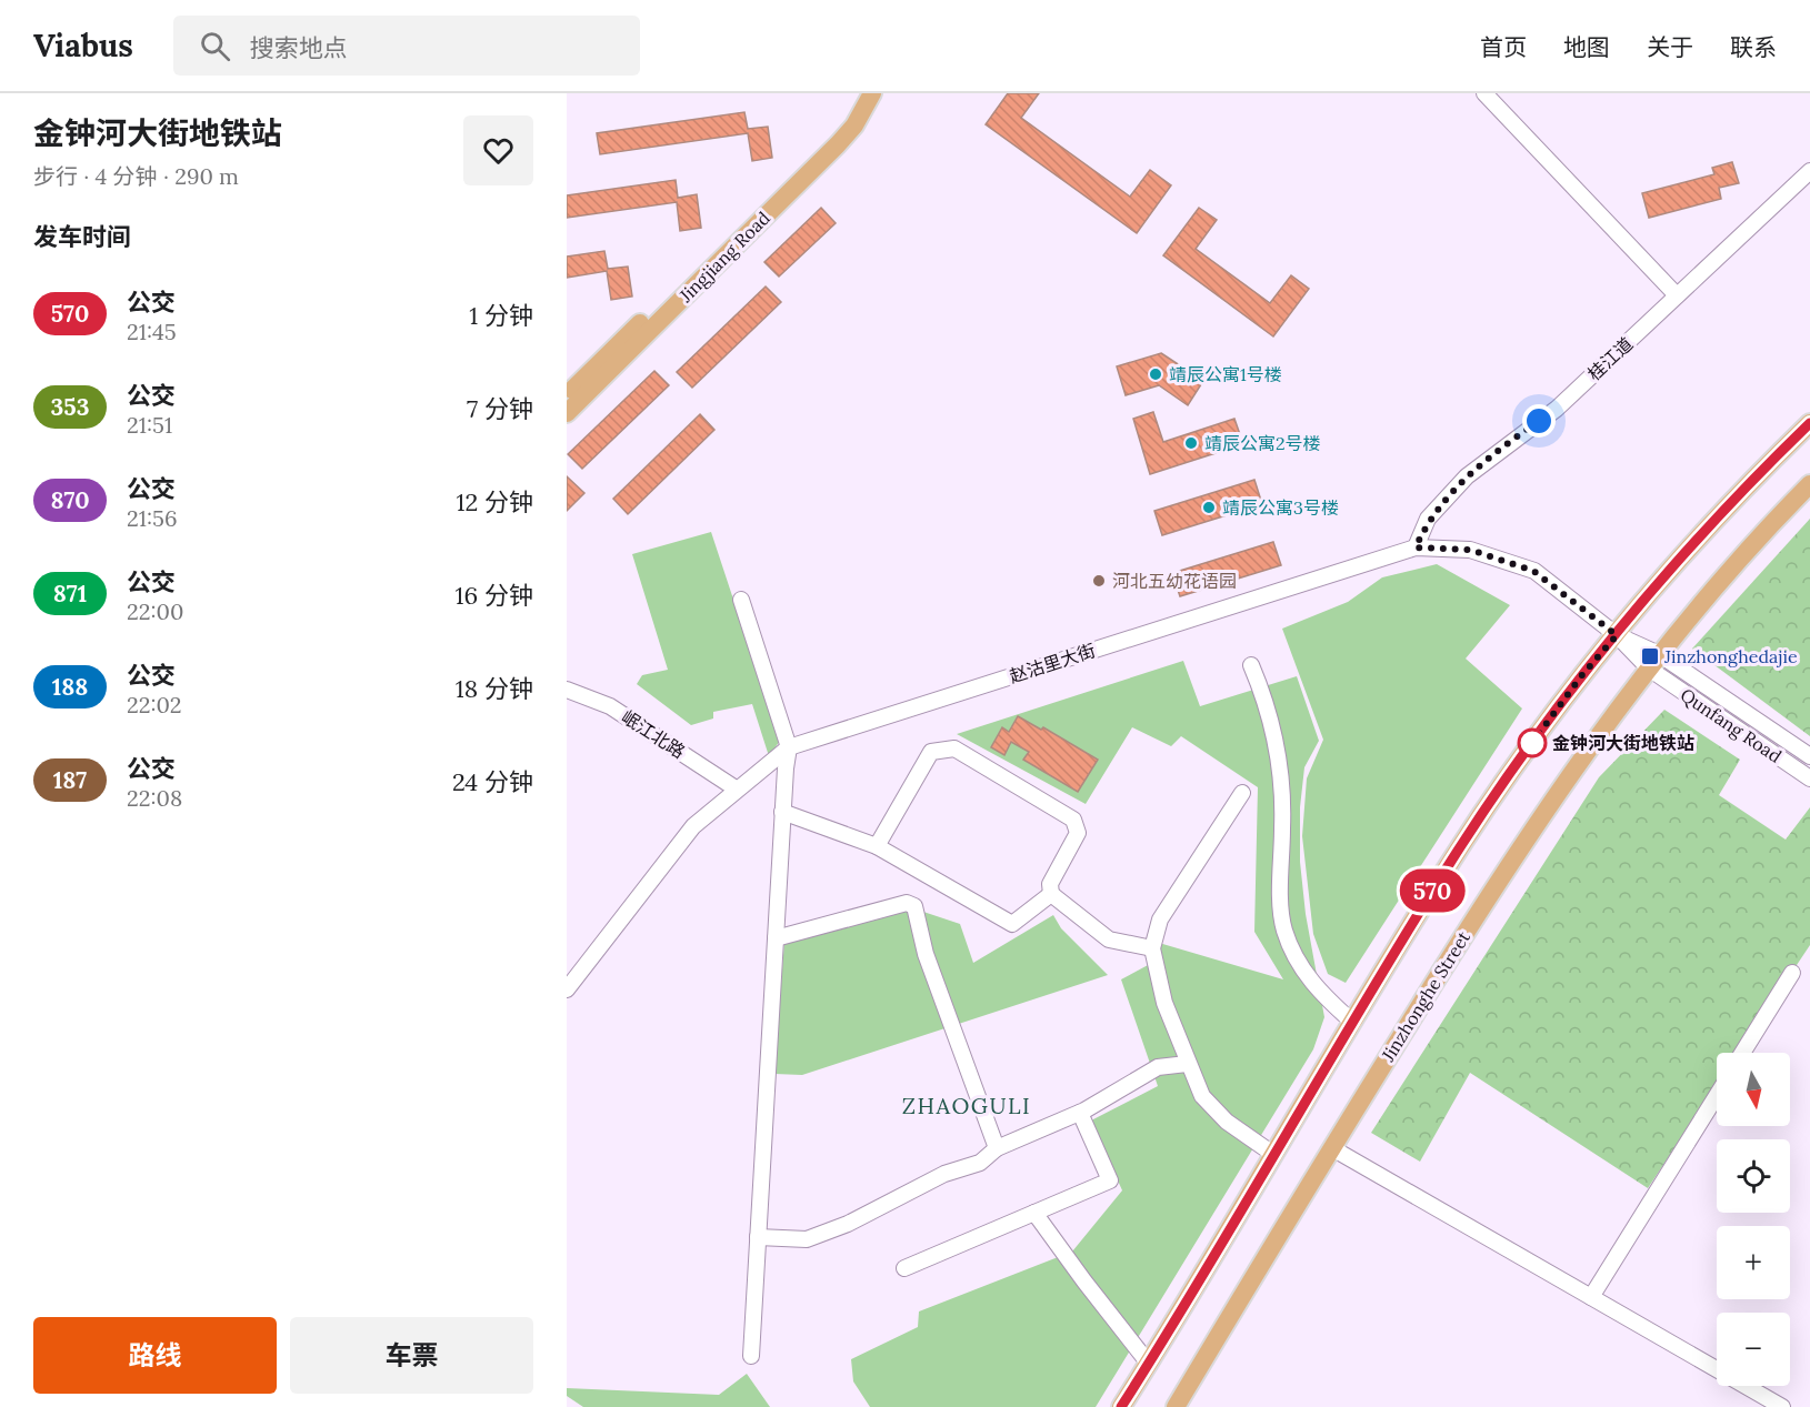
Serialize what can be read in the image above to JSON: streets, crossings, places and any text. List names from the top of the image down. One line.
{"streets":{"main road":["Jingjiang Road","Jinzhonghe Street"],"street":["桂江道","赵沽里大街","Qunfang Road","岷江北路"]},"crossings":[["桂江道","赵沽里大街"],["赵沽里大街","Qunfang Road"],["赵沽里大街","岷江北路"],["Qunfang Road","Jinzhonghe Street"]],"districts":["ZHAOGULI"],"places":{"other":["靖辰公寓1号楼","靖辰公寓2号楼","靖辰公寓3号楼","河北五幼花语园","金钟河大街地铁站"],"transit":["Jinzhonghedajie"]},"lines":["bus line 570"],"north":"bottom","page":{"header":"Viabus","search":"搜索地点","nav":["首页","地图","关于","联系"],"heading":[["金钟河大街地铁站","步行 · 4 分钟 · 290 m"],"发车时间"],"on_map":"570","list":[{"mark":"570","name":"公交","note":"21:45","value":"1 分钟"},{"mark":"353","name":"公交","note":"21:51","value":"7 分钟"},{"mark":"870","name":"公交","note":"21:56","value":"12 分钟"},{"mark":"871","name":"公交","note":"22:00","value":"16 分钟"},{"mark":"188","name":"公交","note":"22:02","value":"18 分钟"},{"mark":"187","name":"公交","note":"22:08","value":"24 分钟"}],"map_buttons":["+","−"],"buttons":["路线","车票"]}}
